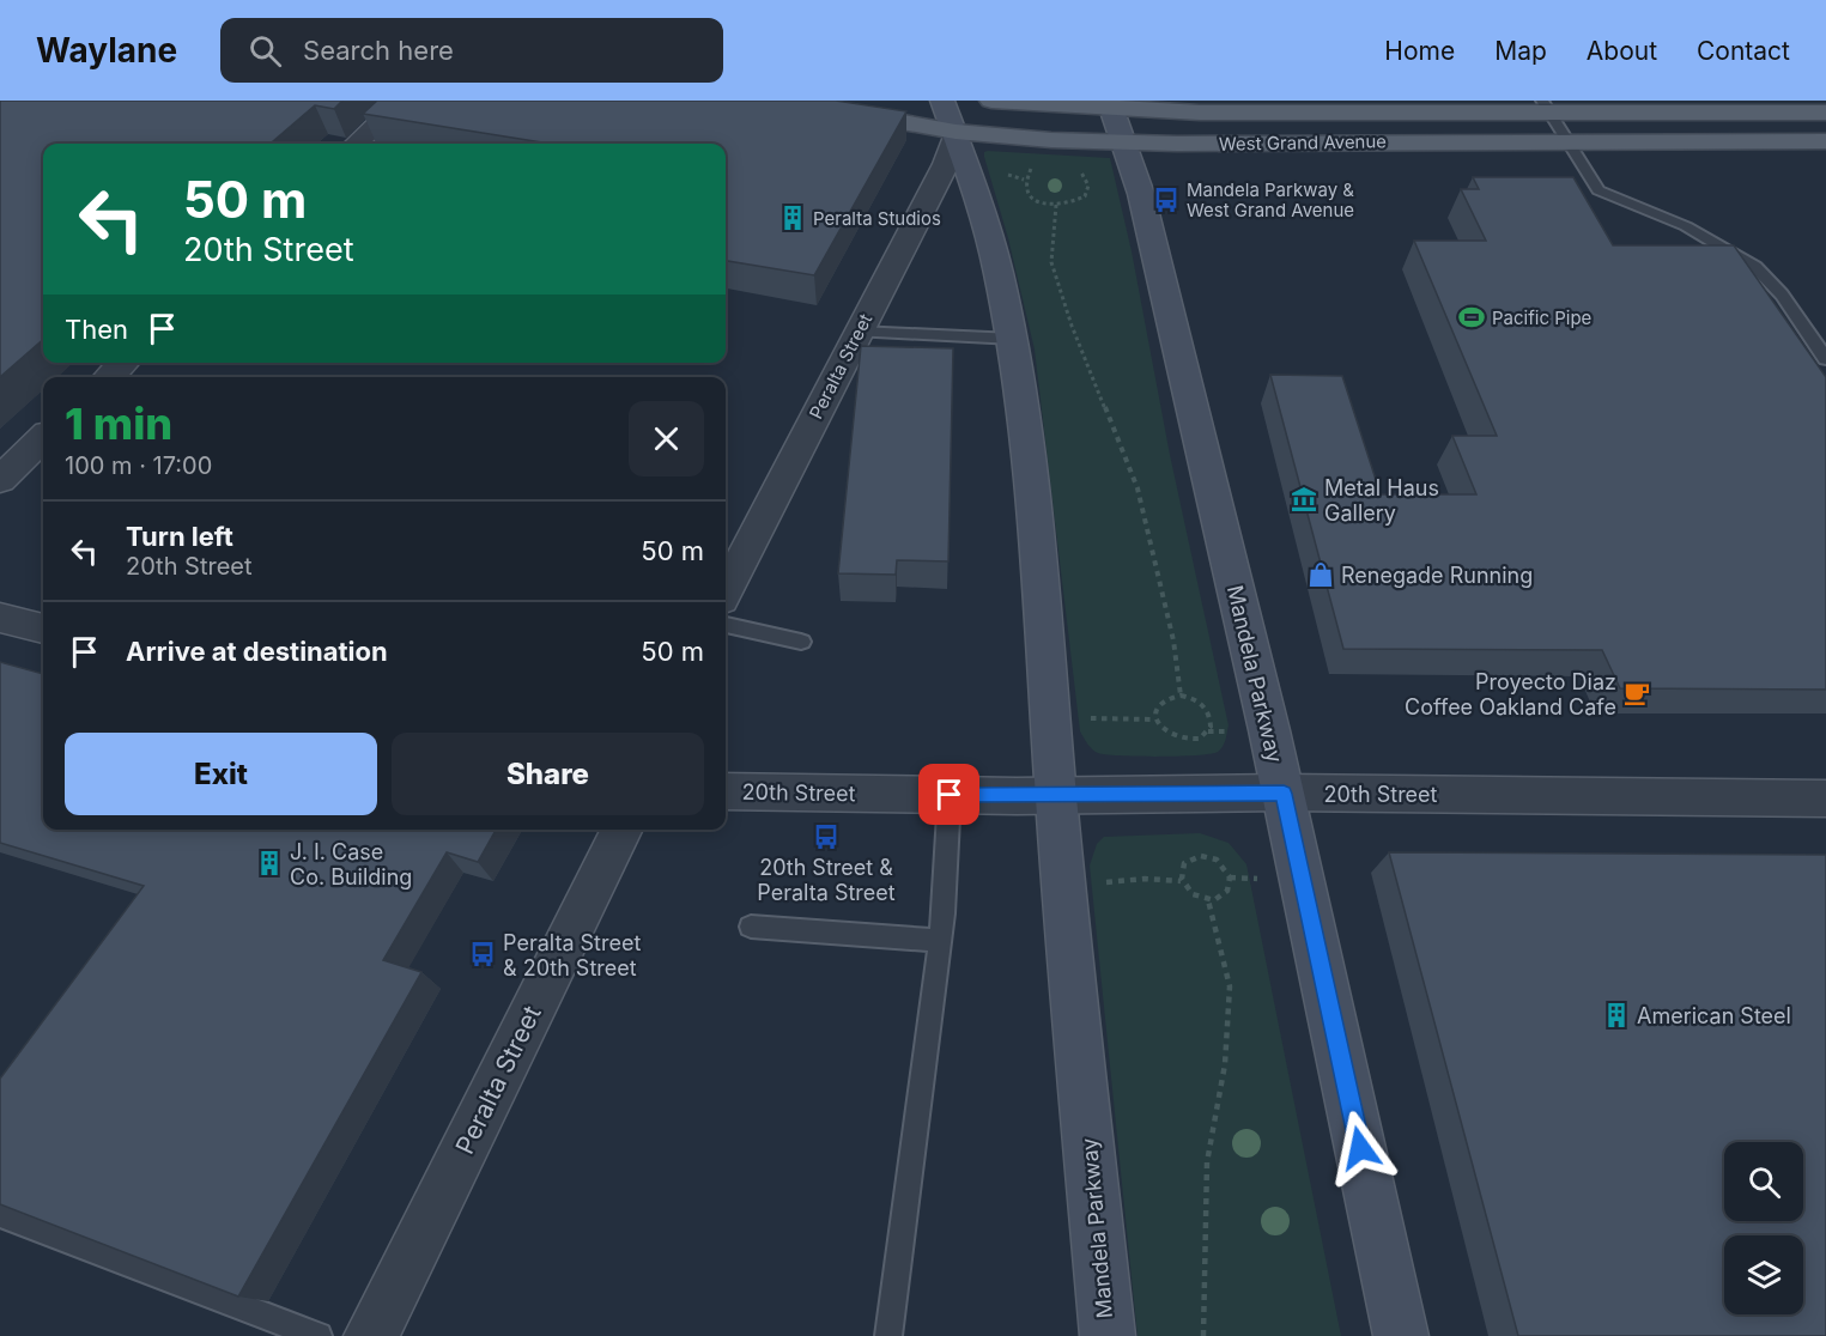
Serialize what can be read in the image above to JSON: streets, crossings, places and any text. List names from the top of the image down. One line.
{"streets":{"main road":["West Grand Avenue","Mandela Parkway"],"street":["Peralta Street","20th Street"]},"crossings":[["West Grand Avenue","Peralta Street"],["West Grand Avenue","Mandela Parkway"],["Peralta Street","Mandela Parkway"],["Mandela Parkway","20th Street"]],"places":{"bus stop":["Mandela Parkway & West Grand Avenue","20th Street & Peralta Street","Peralta Street & 20th Street"],"building":["Peralta Studios","J. I. Case Co. Building","American Steel"],"sports":["Pacific Pipe"],"museum":["Metal Haus Gallery"],"shop":["Renegade Running"],"cafe":["Proyecto Diaz Coffee Oakland Cafe"]},"page":{"header":"Waylane","search":"Search here","nav":["Home","Map","About","Contact"],"turn":["50 m","20th Street"],"then":"Then","heading":["1 min","100 m · 17:00"],"list":[{"name":"Turn left","note":"20th Street","value":"50 m"},{"name":"Arrive at destination","value":"50 m"}],"buttons":["Exit","Share"]}}
